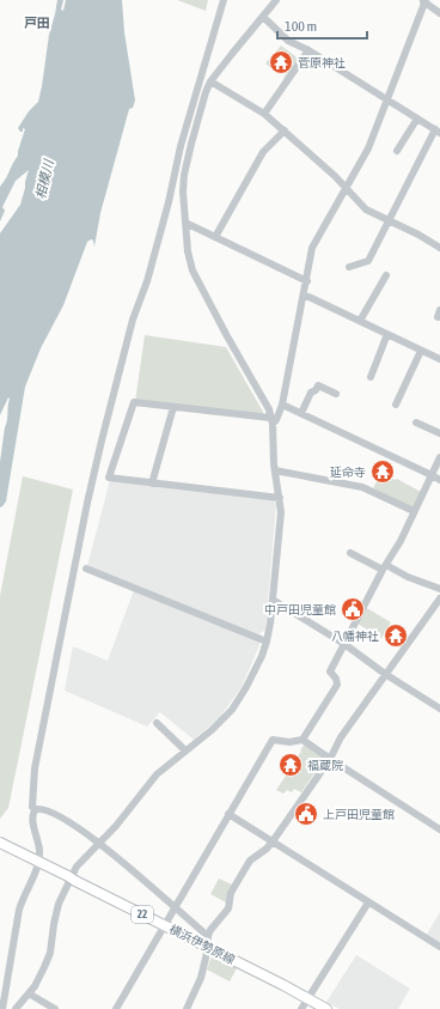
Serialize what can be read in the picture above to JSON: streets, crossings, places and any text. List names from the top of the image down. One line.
{"streets":{"main road":["22","横浜伊勢原線"]},"crossings":[["22","横浜伊勢原線"]],"districts":["戸田"],"water":["相模川"],"places":{"temple":["菅原神社","延命寺","八幡神社","福蔵院"],"public building":["中戸田児童館","上戸田児童館"]},"scale_bar":"100 m"}
